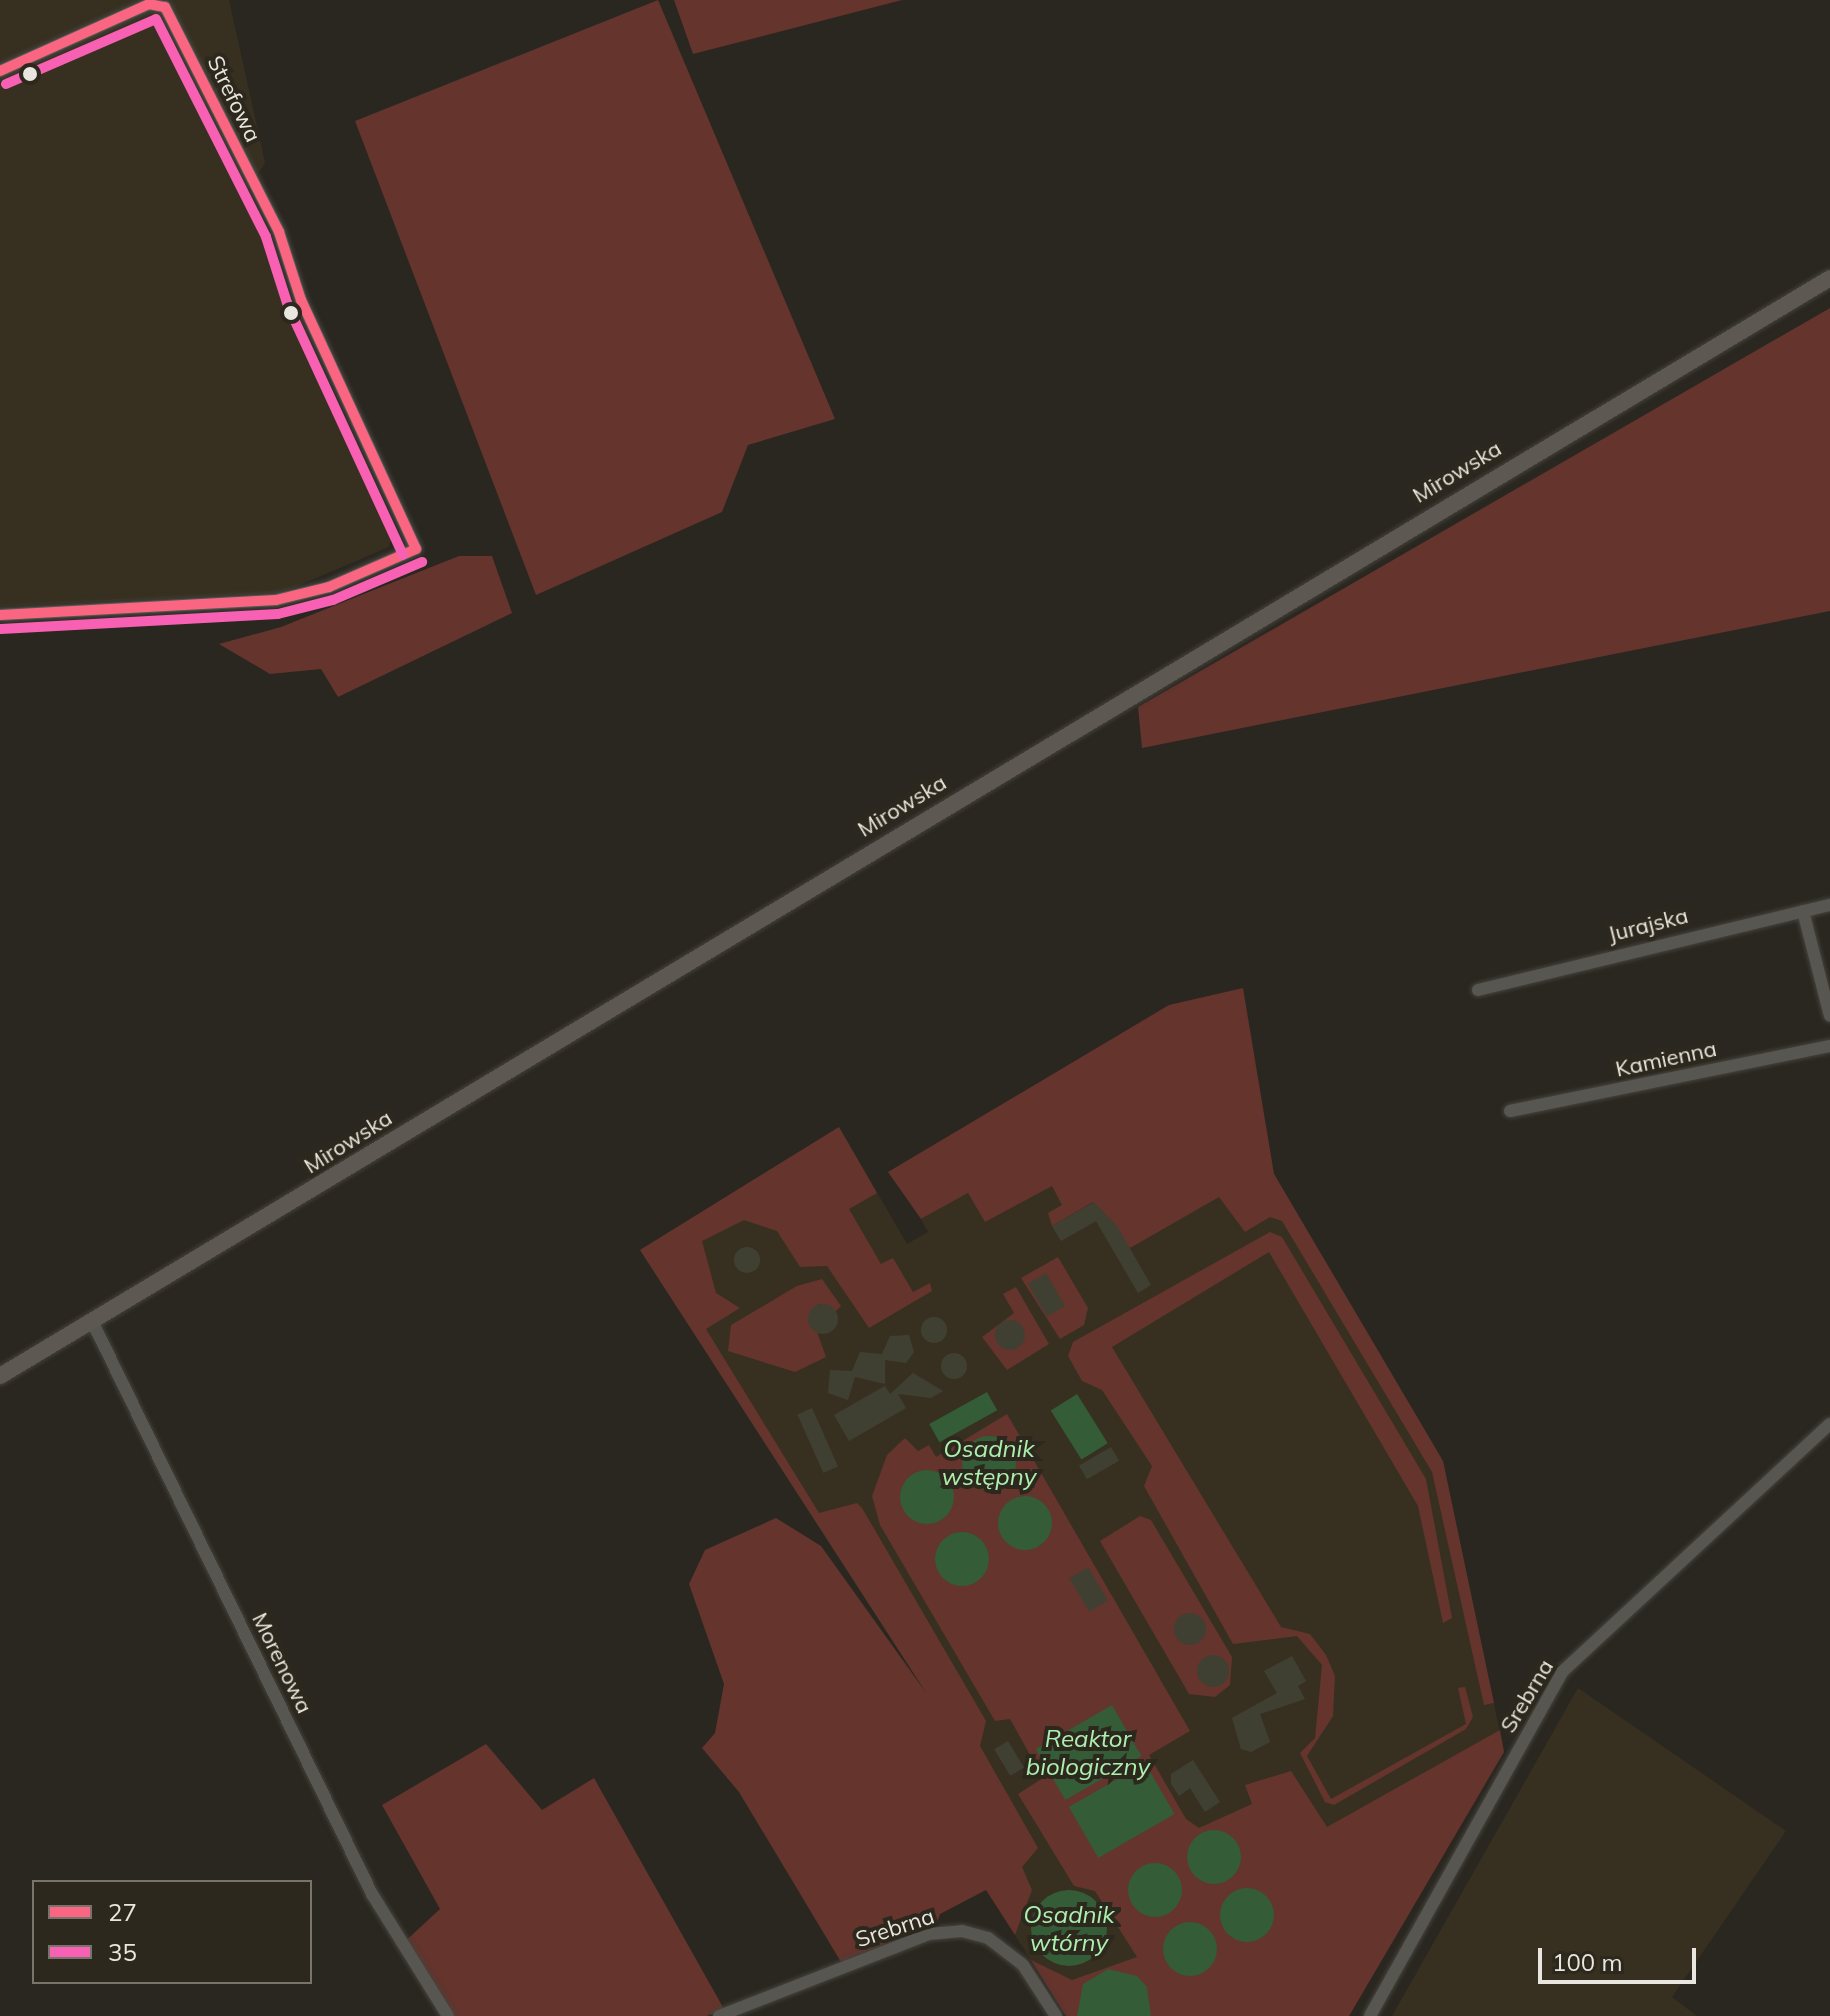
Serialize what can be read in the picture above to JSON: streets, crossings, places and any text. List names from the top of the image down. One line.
{"streets":{"street":["Strefowa","Mirowska","Jurajska","Kamienna","Morenowa","Srebrna"]},"crossings":[["Mirowska","Morenowa"]],"water":["Osadnik wstępny","Reaktor biologiczny","Osadnik wtórny"],"lines":["transit line 27","transit line 35"],"legend":["27","35"],"scale_bar":"100 m"}
